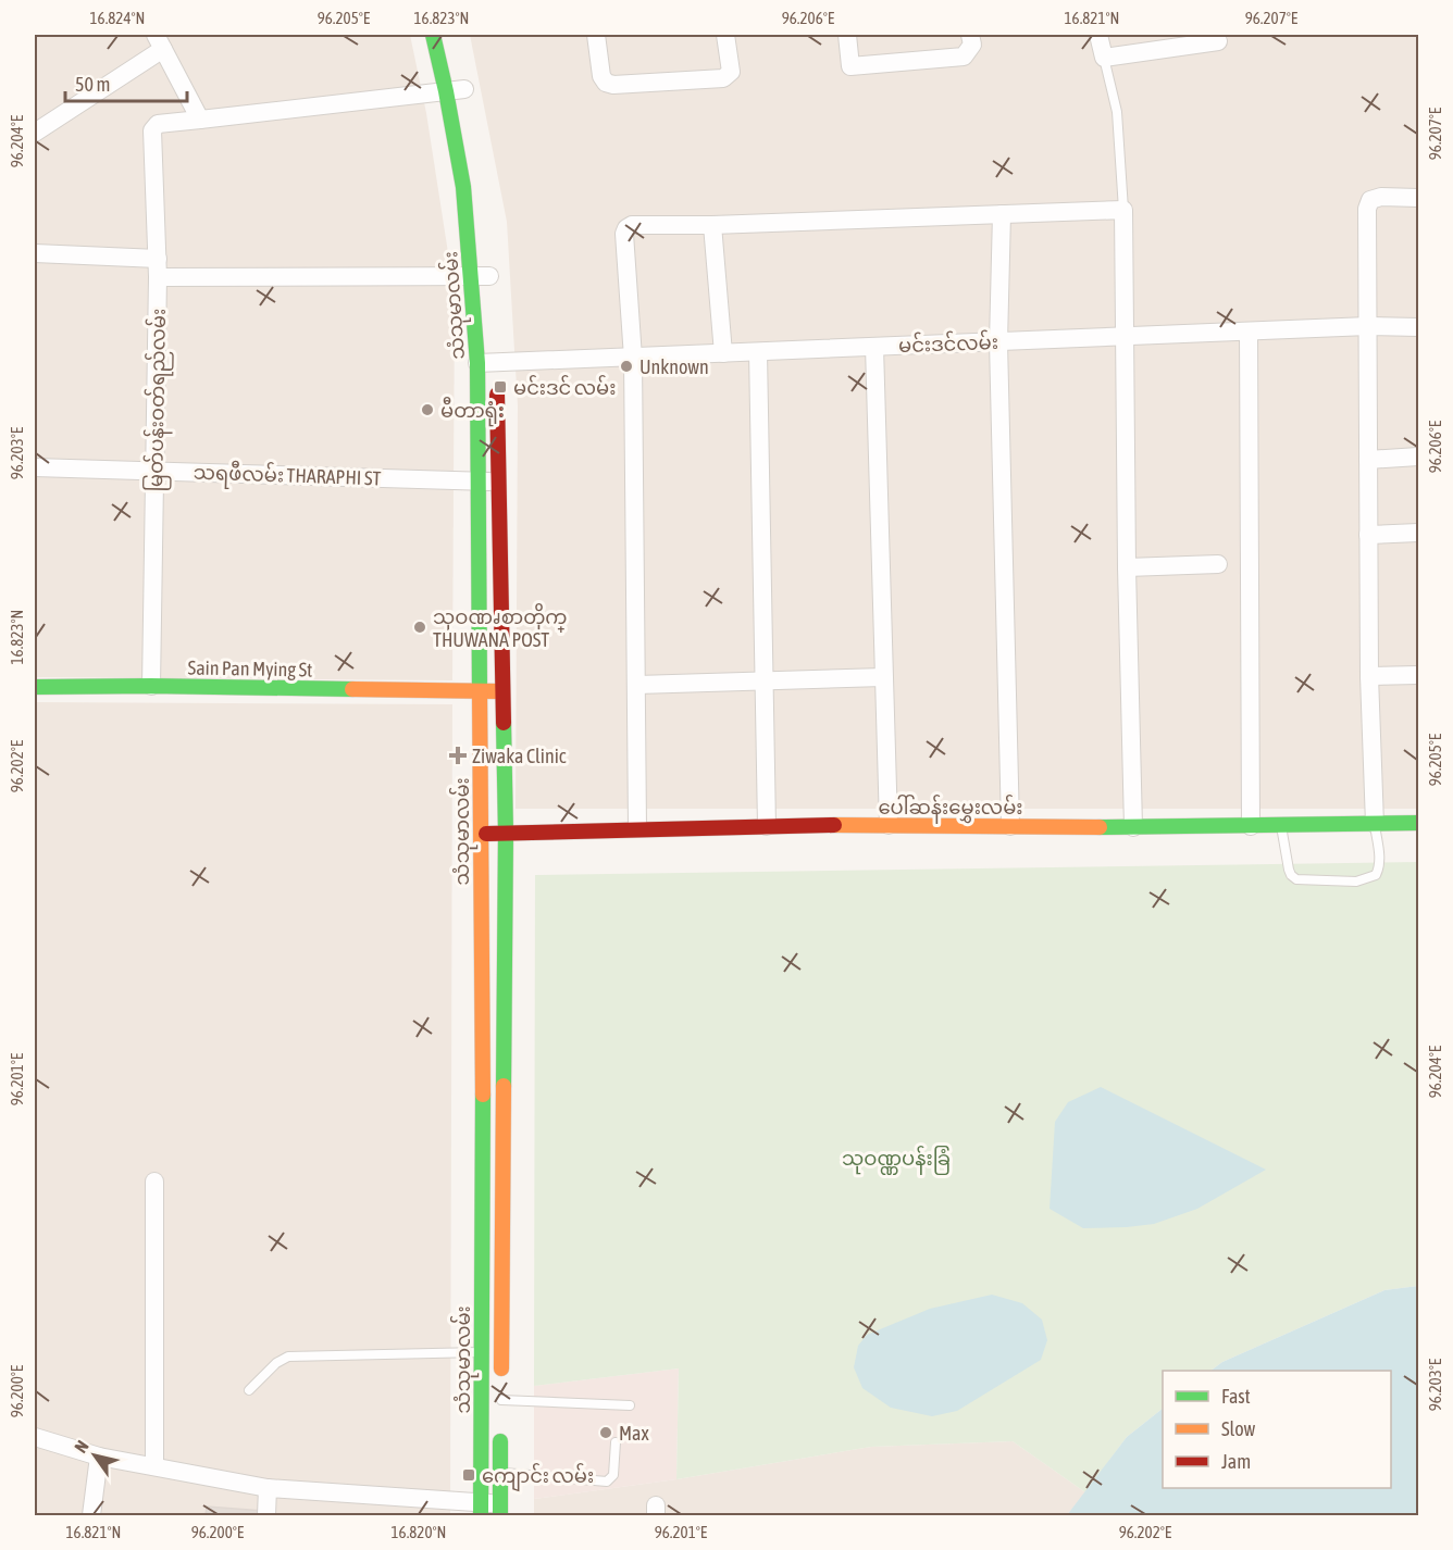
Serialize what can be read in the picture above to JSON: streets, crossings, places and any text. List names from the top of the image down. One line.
{"streets":{"main road":["သံသုမာလမ်း","Sain Pan Mying St","ပေါ်ဆန်းမွှေးလမ်း"],"street":["မင်းဒင်လမ်း","မြတ်ပန်းဝတ်ရည်လမ်း","သရဖီလမ်း THARAPHI ST"]},"crossings":[["သံသုမာလမ်း","မင်းဒင်လမ်း"],["သံသုမာလမ်း","သရဖီလမ်း THARAPHI ST"],["သံသုမာလမ်း","Sain Pan Mying St"],["သံသုမာလမ်း","ပေါ်ဆန်းမွှေးလမ်း"],["မြတ်ပန်းဝတ်ရည်လမ်း","သရဖီလမ်း THARAPHI ST"],["မြတ်ပန်းဝတ်ရည်လမ်း","Sain Pan Mying St"]],"parks":["သုဝဏ္ဏပန်းခြံ"],"places":{"other":["Unknown","မီတာရုံး","သုဝဏၧစာတိုက္ THUWANA POST","Max"],"transit":["မင်းဒင် လမ်း","ကျောင်း လမ်း"],"health":["Ziwaka Clinic"]},"legend":["Fast","Slow","Jam"],"scale_bar":"50 m","north":"top left","coordinates":["16.824°N","96.205°E","16.823°N","96.206°E","16.821°N","96.207°E","96.204°E","96.203°E","96.202°E","96.201°E","96.200°E","16.820°N"]}
